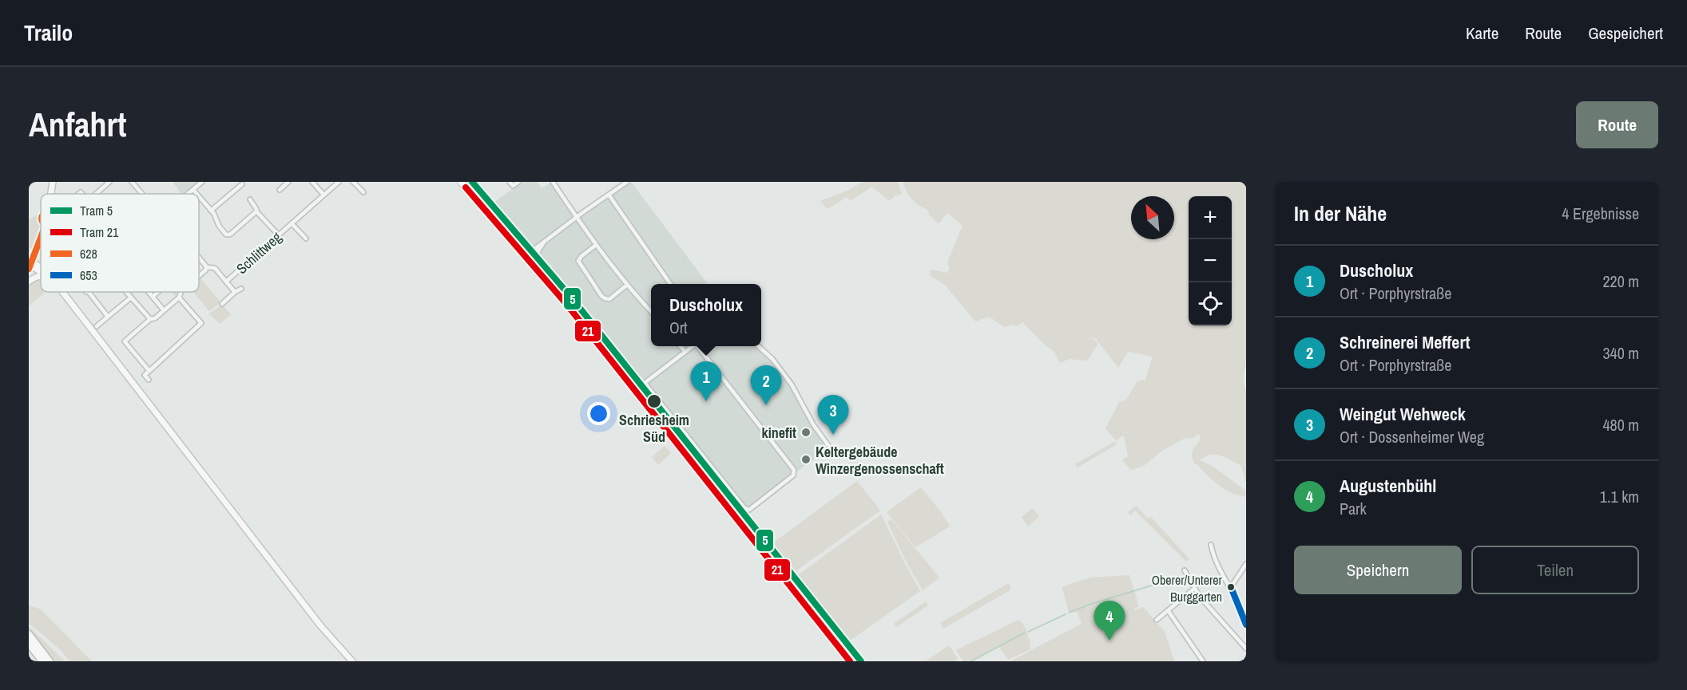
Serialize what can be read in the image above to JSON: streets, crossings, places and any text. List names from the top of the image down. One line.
{"streets":{"street":["Schlittweg"]},"places":["Schriesheim Süd","kinefit","Keltergebäude Winzergenossenschaft","Oberer/Unterer Burggarten"],"lines":["tram line 5","tram line 21","transit line 628","transit line 653"],"legend":["Tram 5","Tram 21","628","653"],"north":"top left","page":{"header":"Trailo","nav":["Karte","Route","Gespeichert"],"buttons":["Route",["Speichern","Teilen"]],"title":"Anfahrt","heading":["In der Nähe","4 Ergebnisse"],"map_buttons":["+","−"],"list":[{"mark":"1","name":"Duscholux","note":"Ort · Porphyrstraße","value":"220 m"},{"mark":"2","name":"Schreinerei Meffert","note":"Ort · Porphyrstraße","value":"340 m"},{"mark":"3","name":"Weingut Wehweck","note":"Ort · Dossenheimer Weg","value":"480 m"},{"mark":"4","name":"Augustenbühl","note":"Park","value":"1.1 km"}],"popup":["Duscholux","Ort"],"pins":["1","2","3","4"]}}
